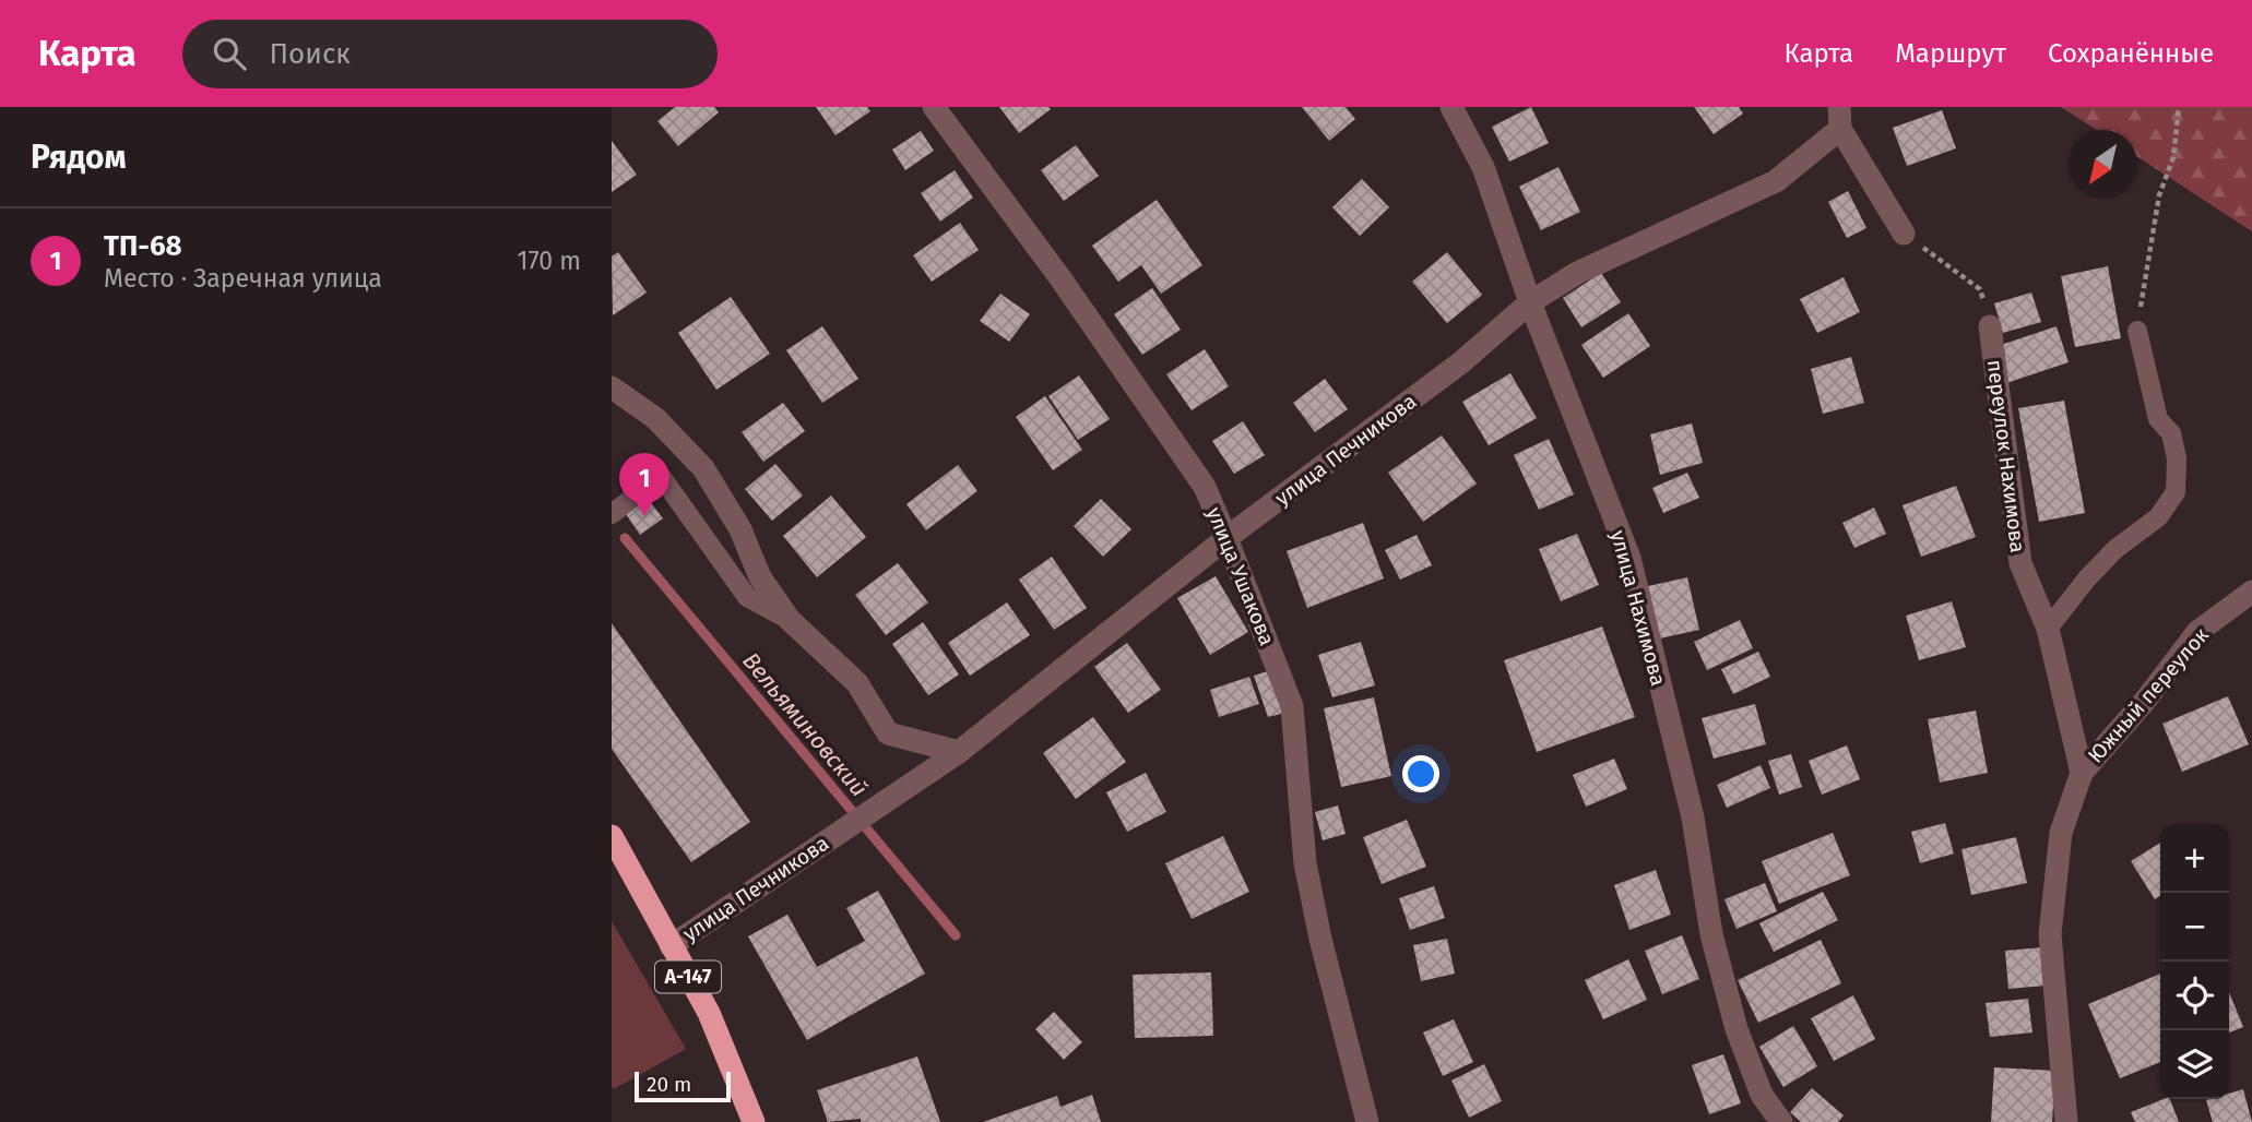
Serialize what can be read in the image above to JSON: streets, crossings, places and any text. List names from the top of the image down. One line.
{"streets":{"highway":["А-147"],"street":["улица Печникова","переулок Нахимова","улица Ушакова","улица Нахимова","Южный переулок"]},"crossings":[["улица Печникова","улица Ушакова"],["улица Печникова","улица Нахимова"],["улица Печникова","А-147"],["переулок Нахимова","Южный переулок"]],"water":["Вельяминовский"],"scale_bar":"20 m","north":"bottom left","page":{"header":"Карта","search":"Поиск","nav":["Карта","Маршрут","Сохранённые"],"heading":"Рядом","list":[{"mark":"1","name":"ТП-68","note":"Место · Заречная улица","value":"170 m"}],"pins":"1","map_buttons":["+","−"],"scale":"20 m"}}
